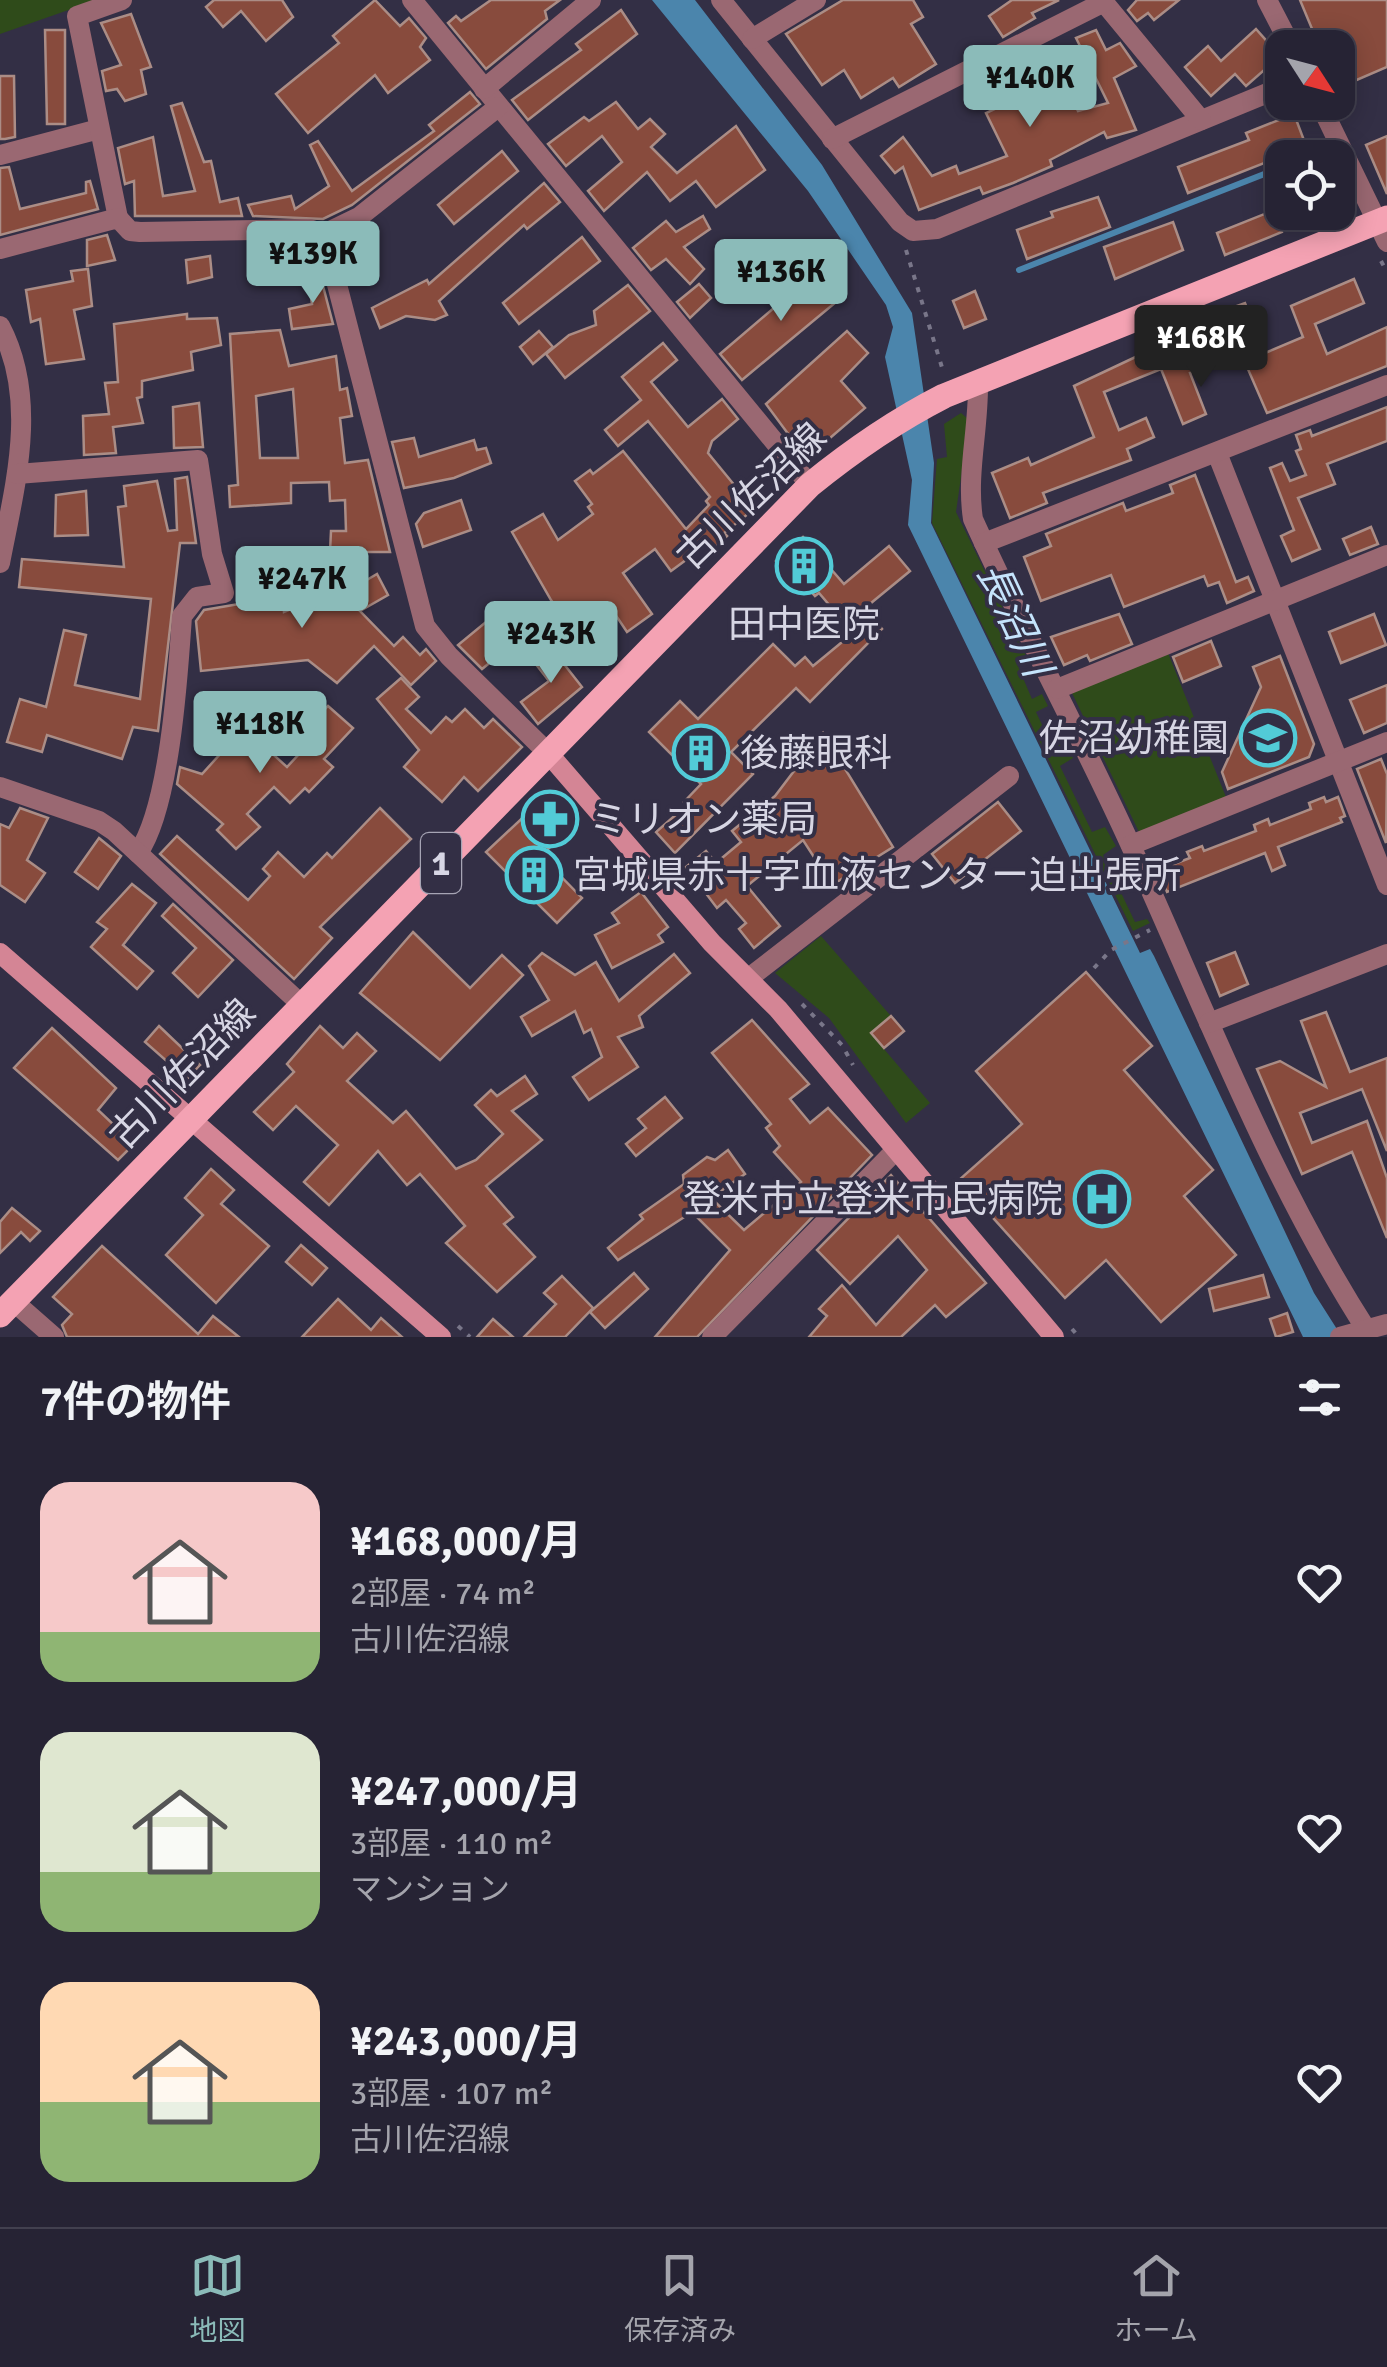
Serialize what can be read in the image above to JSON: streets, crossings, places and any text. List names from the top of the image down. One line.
{"streets":{"main road":["古川佐沼線","1"]},"water":["長沼川"],"places":{"building":["田中医院","後藤眼科","宮城県赤十字血液センター迫出張所"],"school or university":["佐沼幼稚園"],"pharmacy":["ミリオン薬局"],"hospital":["登米市立登米市民病院"]},"north":"bottom right","page":{"price":["¥140K","¥139K","¥136K","¥168K","¥247K","¥243K","¥118K"],"heading":"7件の物件","list":[{"name":"¥168,000/月","note":"2部屋 · 74 m² · 古川佐沼線"},{"name":"¥247,000/月","note":"3部屋 · 110 m² · マンション"},{"name":"¥243,000/月","note":"3部屋 · 107 m² · 古川佐沼線"}],"tabs":["地図","保存済み","ホーム"]}}
